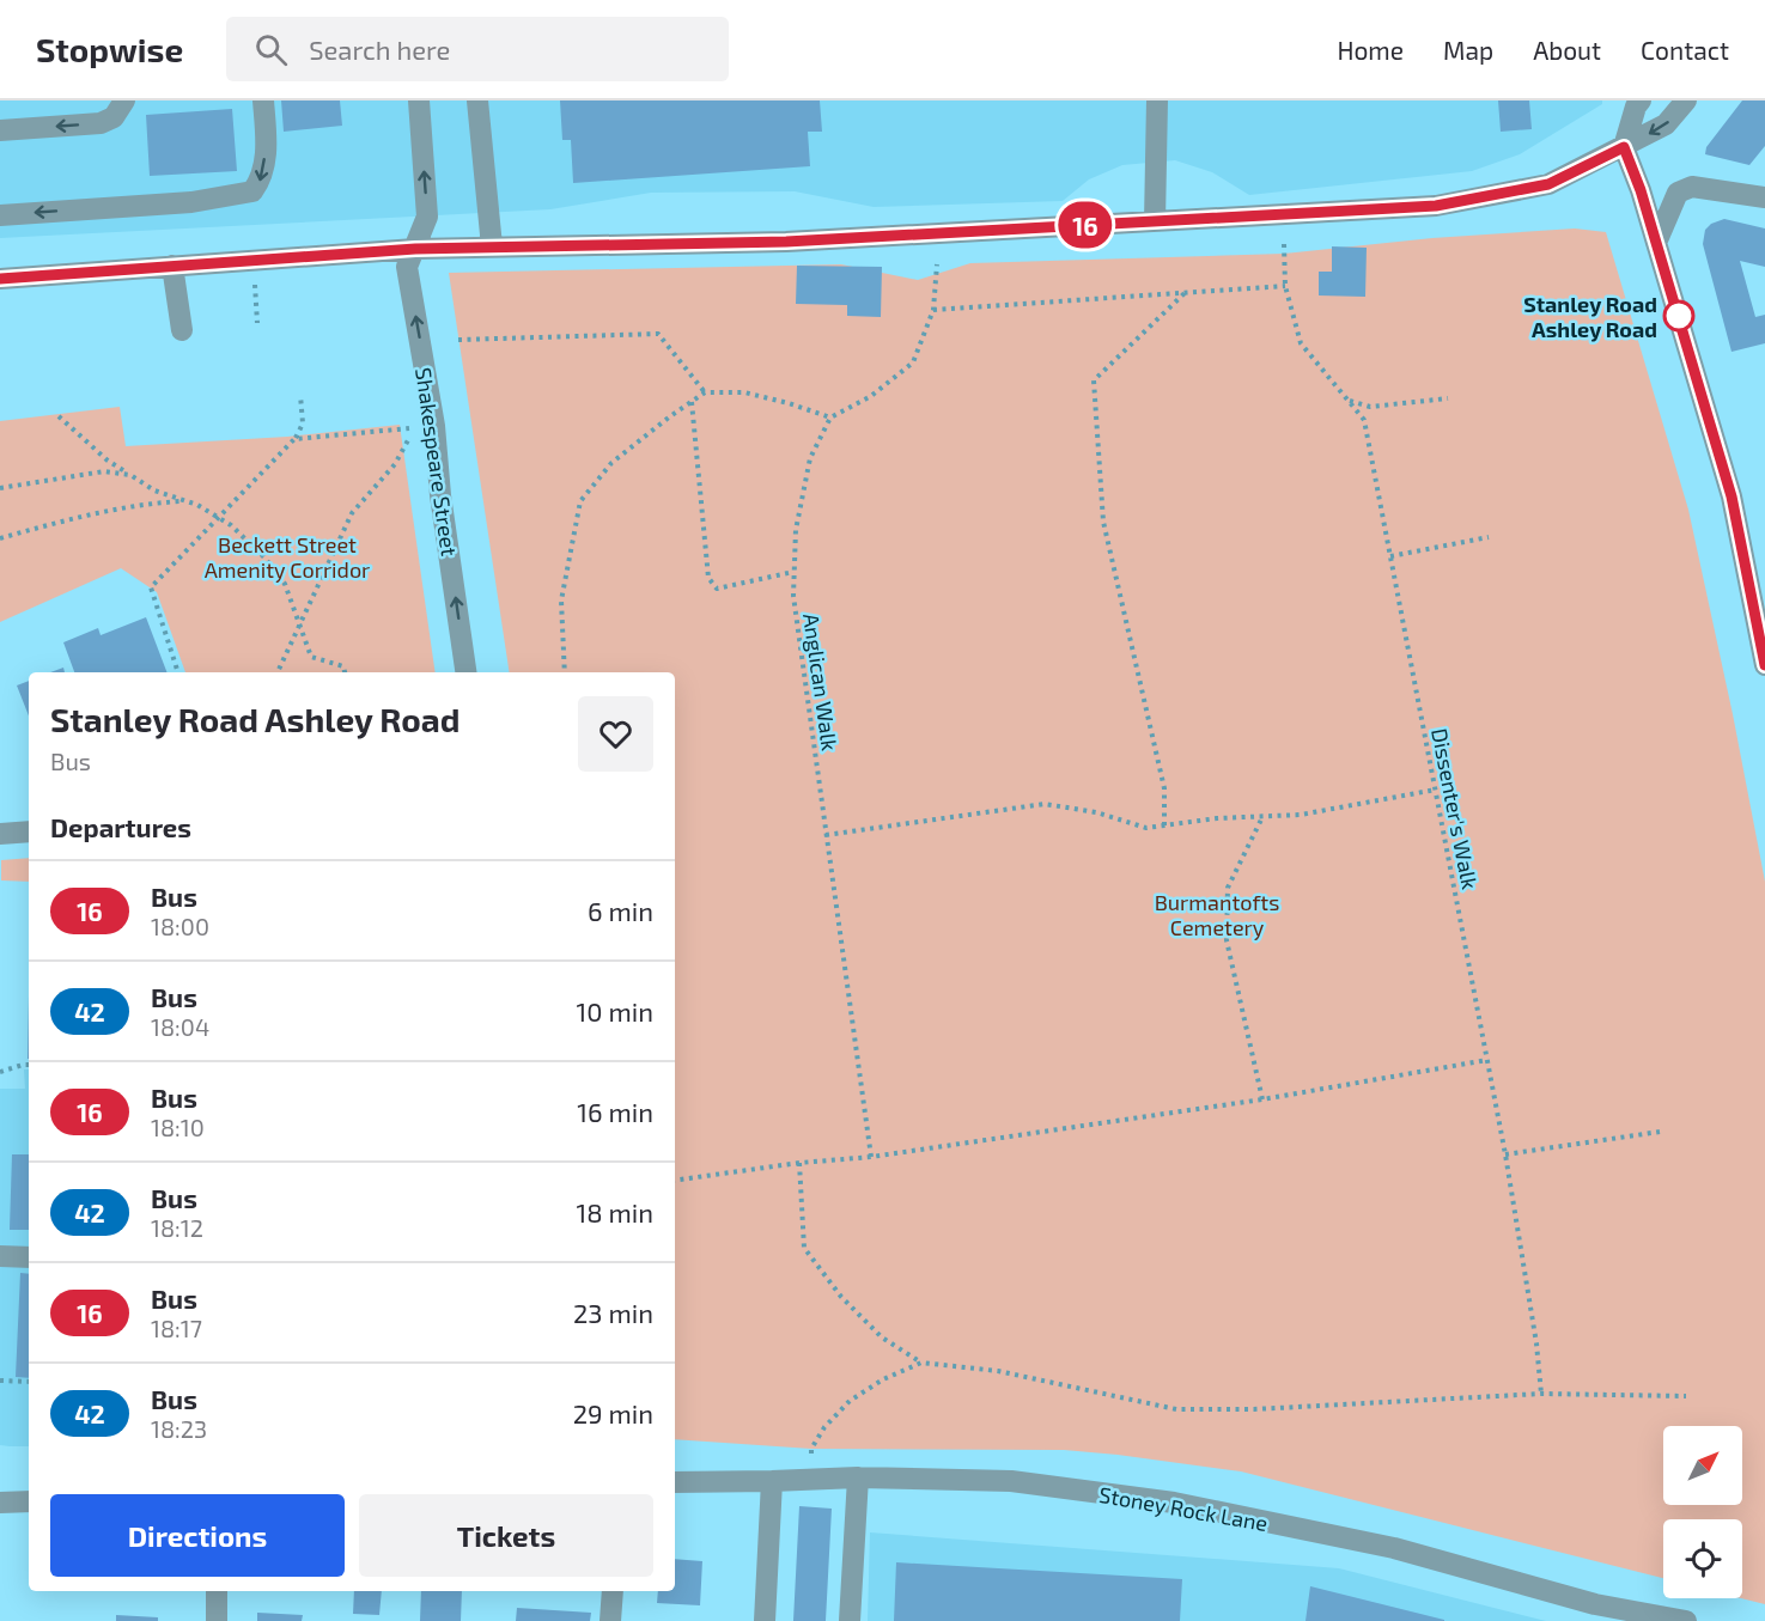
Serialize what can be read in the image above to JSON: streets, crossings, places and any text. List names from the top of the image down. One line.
{"streets":{"street":["Shakespeare Street","Stoney Rock Lane"],"path":["Anglican Walk","Dissenter's Walk"]},"one_way":["Shakespeare Street"],"parks":["Beckett Street Amenity Corridor","Burmantofts Cemetery"],"places":["Stanley Road Ashley Road"],"lines":["bus line 16"],"north":"top right","page":{"header":"Stopwise","search":"Search here","nav":["Home","Map","About","Contact"],"on_map":"16","heading":[["Stanley Road Ashley Road","Bus"],"Departures"],"list":[{"mark":"16","name":"Bus","note":"18:00","value":"6 min"},{"mark":"42","name":"Bus","note":"18:04","value":"10 min"},{"mark":"16","name":"Bus","note":"18:10","value":"16 min"},{"mark":"42","name":"Bus","note":"18:12","value":"18 min"},{"mark":"16","name":"Bus","note":"18:17","value":"23 min"},{"mark":"42","name":"Bus","note":"18:23","value":"29 min"}],"buttons":["Directions","Tickets"]}}
